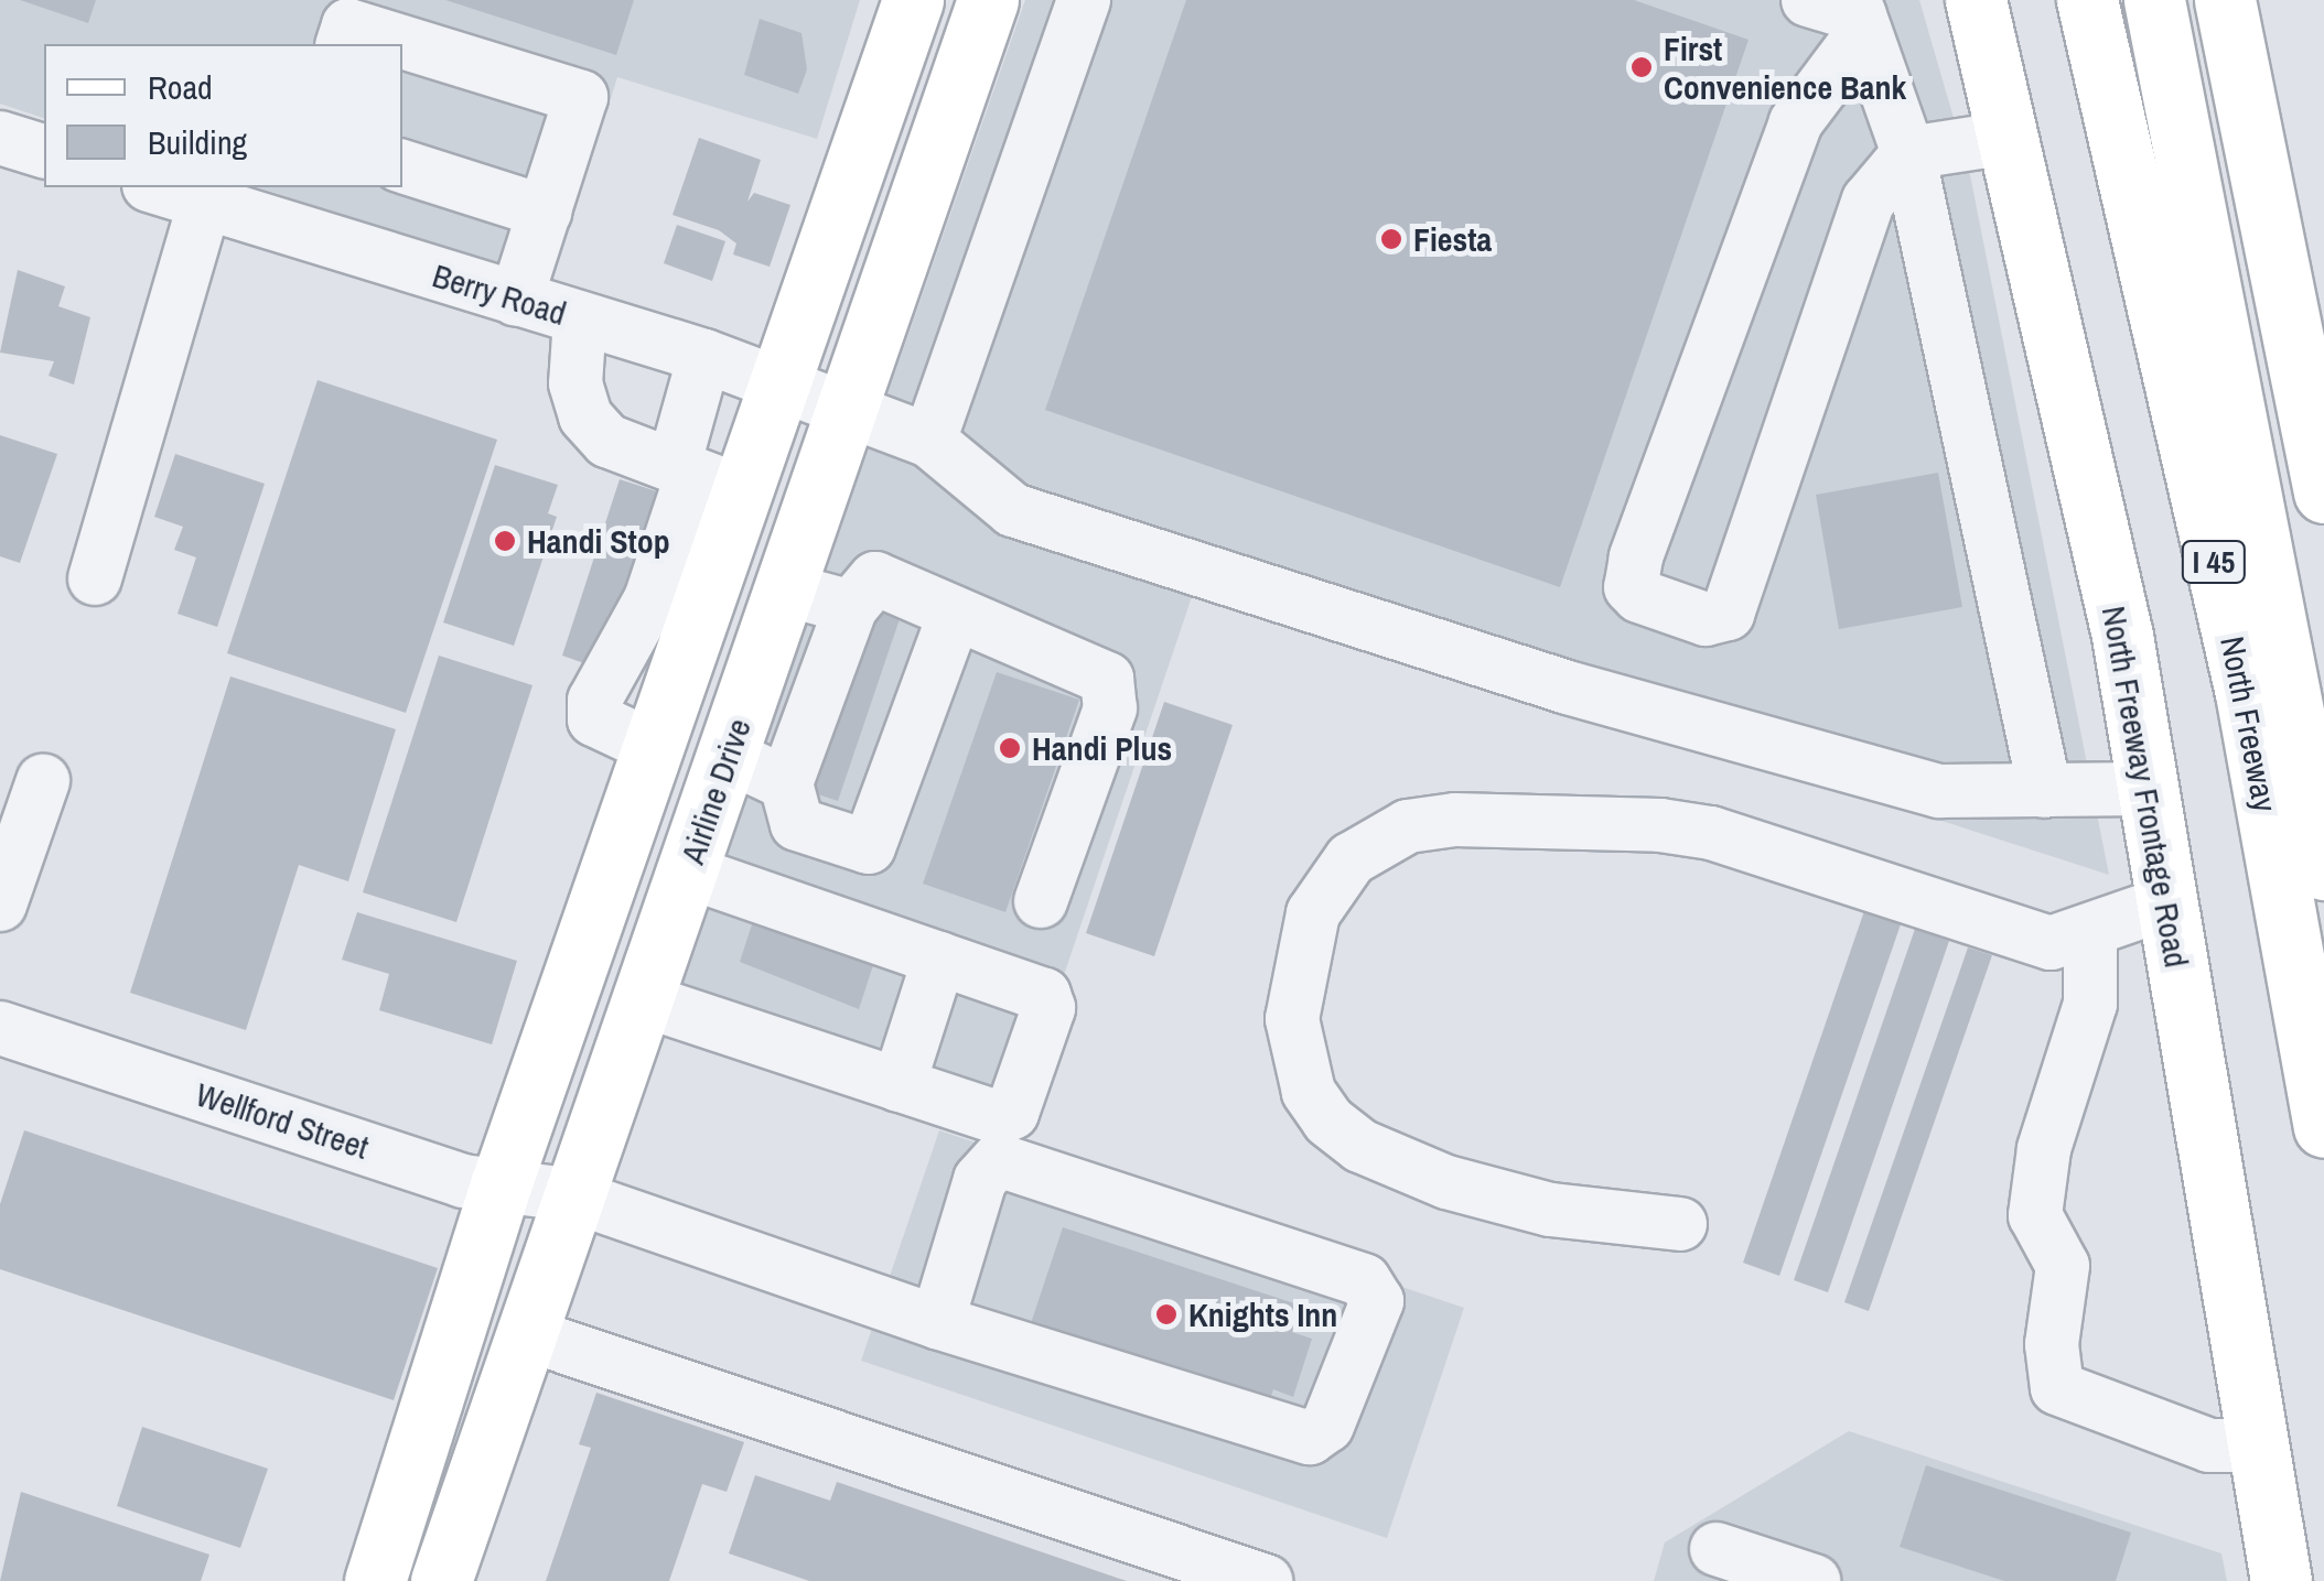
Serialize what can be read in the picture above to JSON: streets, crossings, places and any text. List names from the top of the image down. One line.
{"streets":{"main road":["I 45","North Freeway","North Freeway Frontage Road","Airline Drive"],"street":["Berry Road","Wellford Street"]},"crossings":[["Berry Road","Airline Drive"],["Airline Drive","Wellford Street"]],"places":["First Convenience Bank","Fiesta","Handi Stop","Handi Plus","Knights Inn"],"legend":["Road","Building"]}
